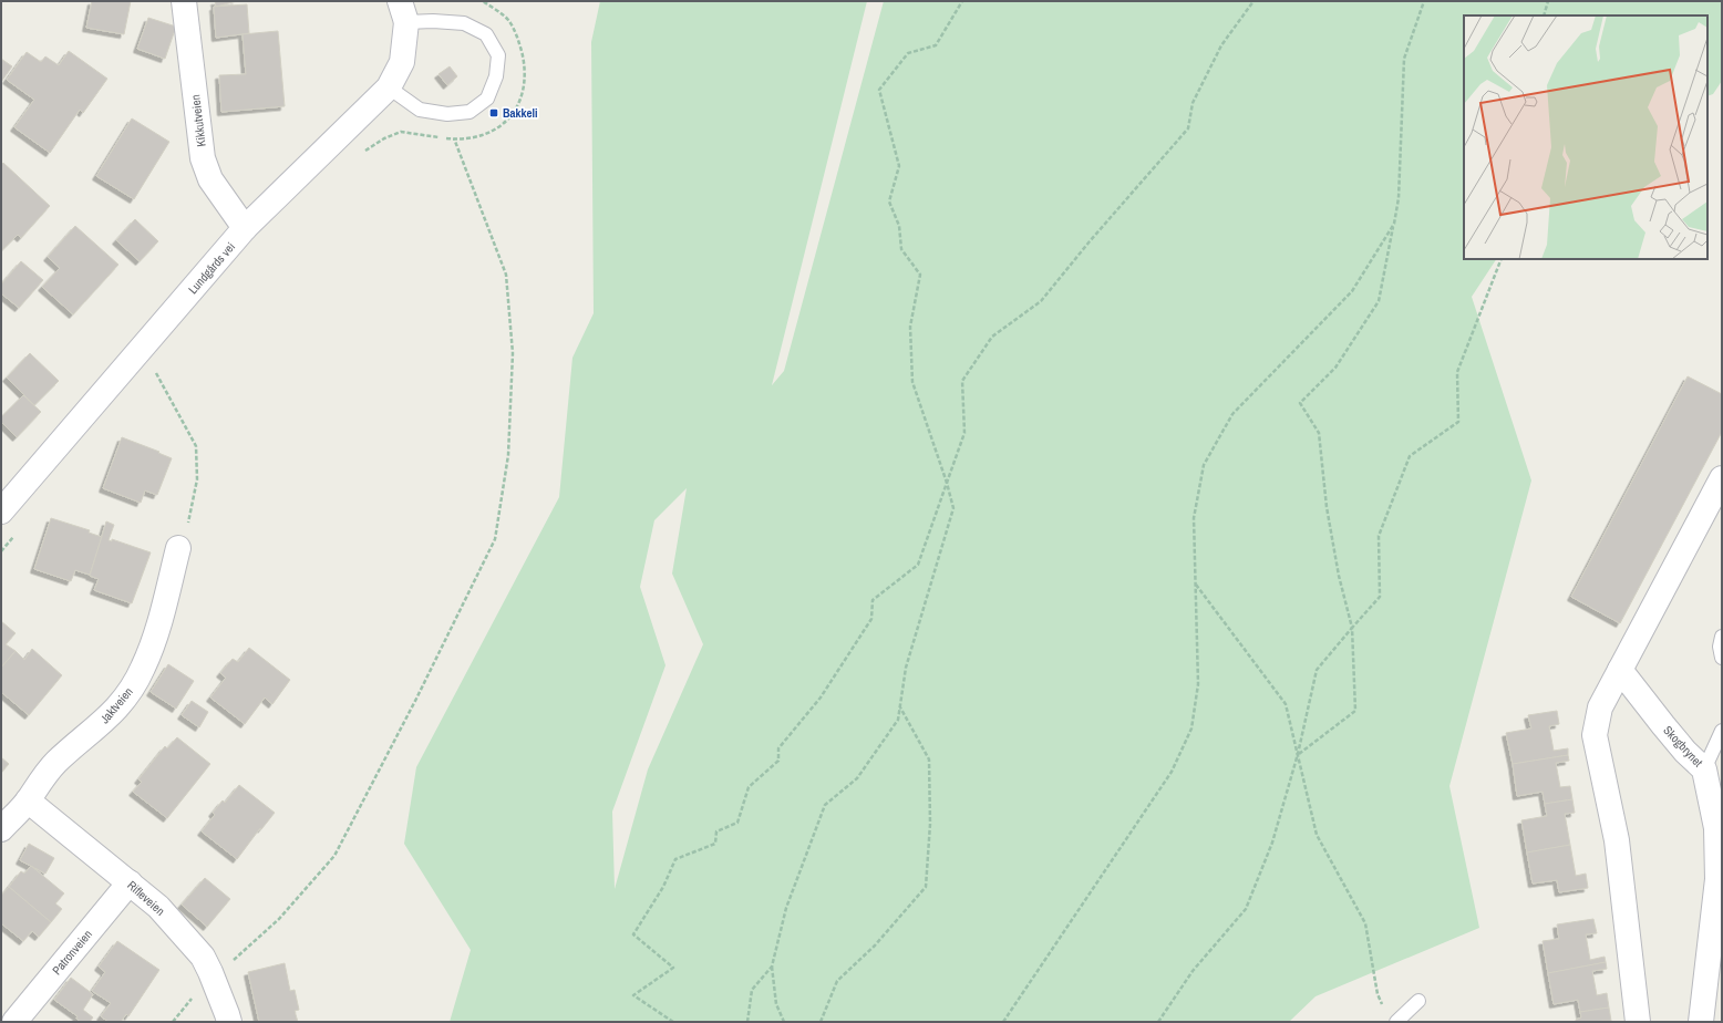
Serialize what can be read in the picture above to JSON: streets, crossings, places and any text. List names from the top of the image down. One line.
{"streets":{"street":["Kikkutveien","Lundgårds vei","Jaktveien","Skogbrynet","Rifleveien","Patronveien"]},"crossings":[["Kikkutveien","Lundgårds vei"],["Jaktveien","Rifleveien"],["Rifleveien","Patronveien"]],"places":{"transit":["Bakkeli"]}}
